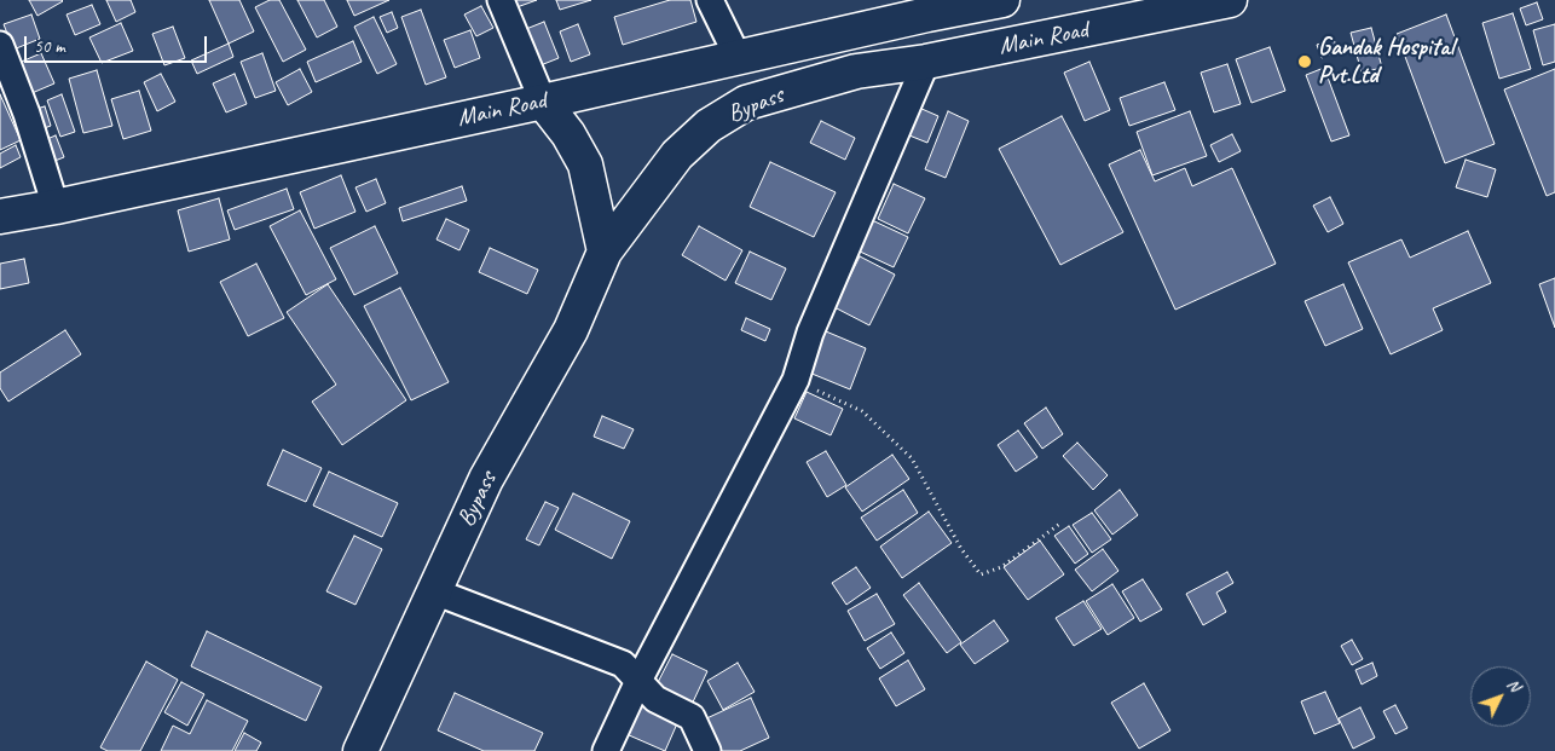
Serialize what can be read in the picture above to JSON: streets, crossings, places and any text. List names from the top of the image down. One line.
{"streets":{"main road":["Main Road","Bypass"]},"crossings":[["Main Road","Bypass"]],"places":["Gandak Hospital Pvt.Ltd"],"scale_bar":"50 m","north":"top right"}
